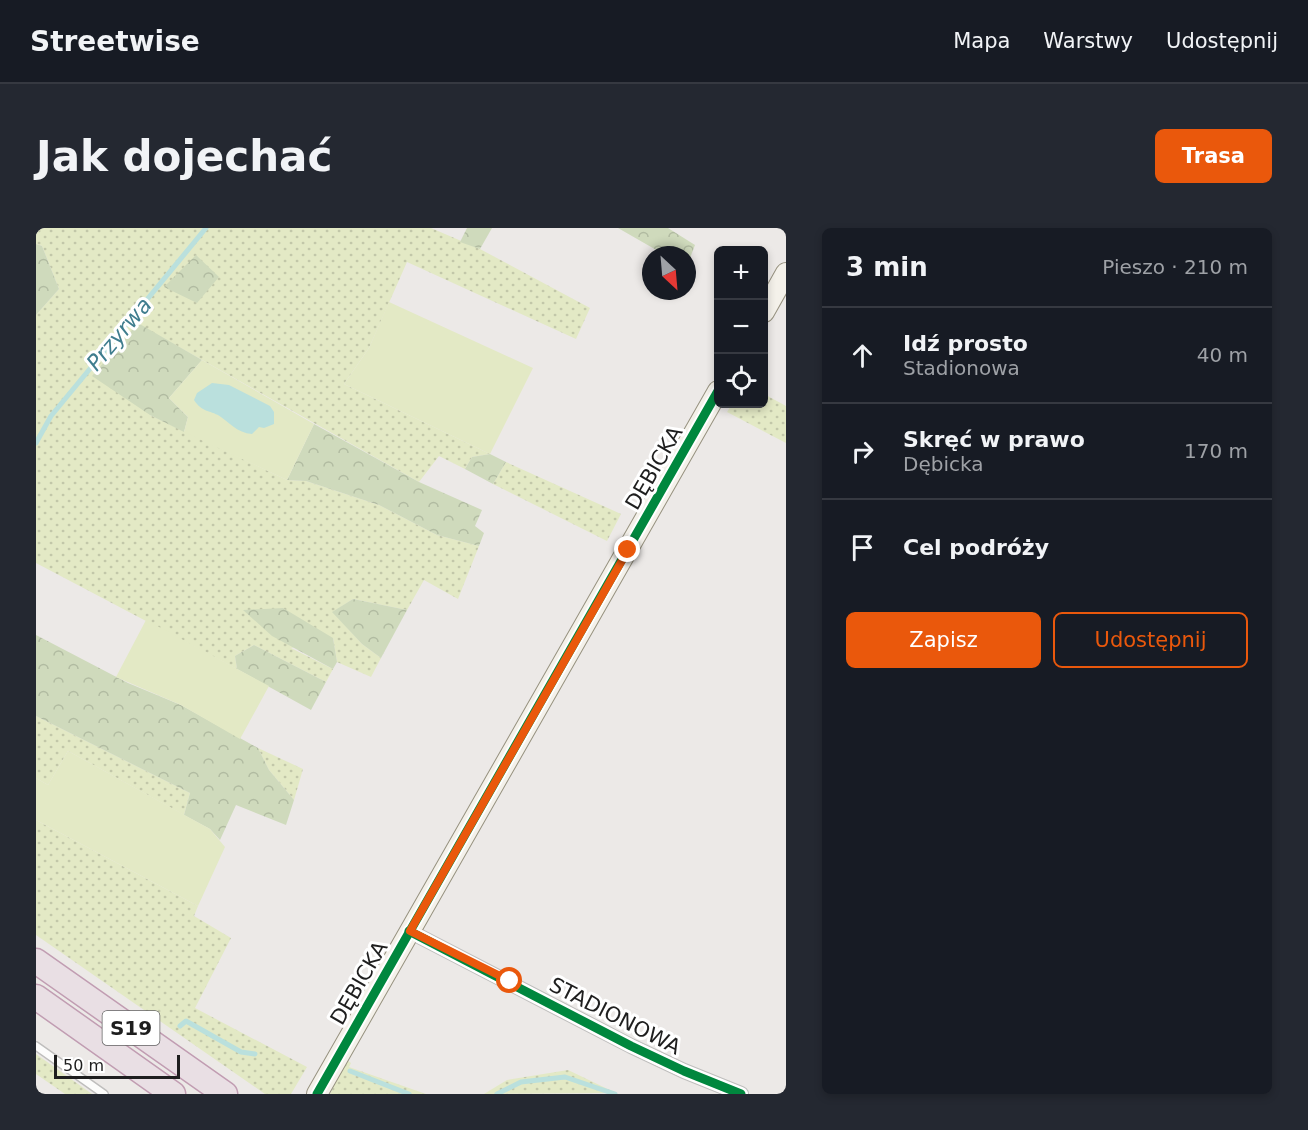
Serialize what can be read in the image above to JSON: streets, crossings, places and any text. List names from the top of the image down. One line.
{"streets":{"highway":["S19"],"street":["DĘBICKA","STADIONOWA"]},"crossings":[["DĘBICKA","STADIONOWA"]],"water":["Przyrwa"],"scale_bar":"50 m","north":"bottom right","page":{"header":"Streetwise","nav":["Mapa","Warstwy","Udostępnij"],"buttons":["Trasa",["Zapisz","Udostępnij"]],"title":"Jak dojechać","heading":["3 min","Pieszo · 210 m"],"map_buttons":["+","−"],"list":[["Idź prosto","Stadionowa","40 m"],["Skręć w prawo","Dębicka","170 m"],"Cel podróży"],"scale":"50 m"}}
